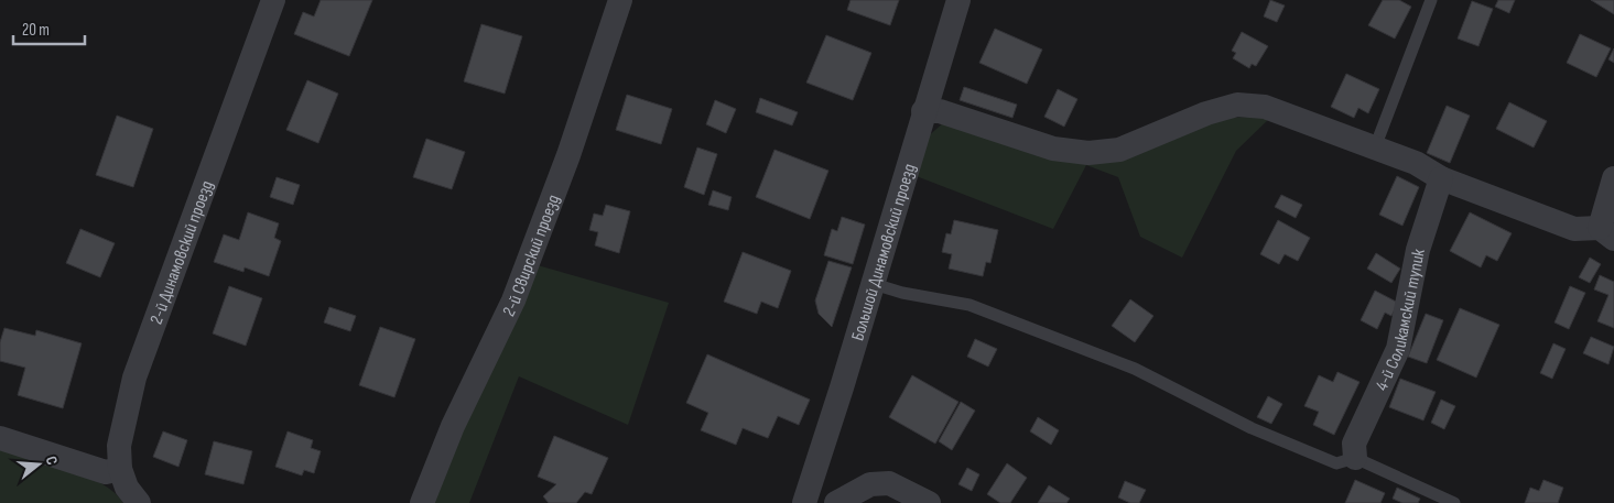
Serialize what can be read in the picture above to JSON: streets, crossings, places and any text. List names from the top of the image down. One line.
{"streets":{"street":["2-й Динамовский проезд","Большой Динамовский проезд","2-й Свирский проезд","4-й Соликамский тупик"]},"scale_bar":"20 m","north":"right"}
